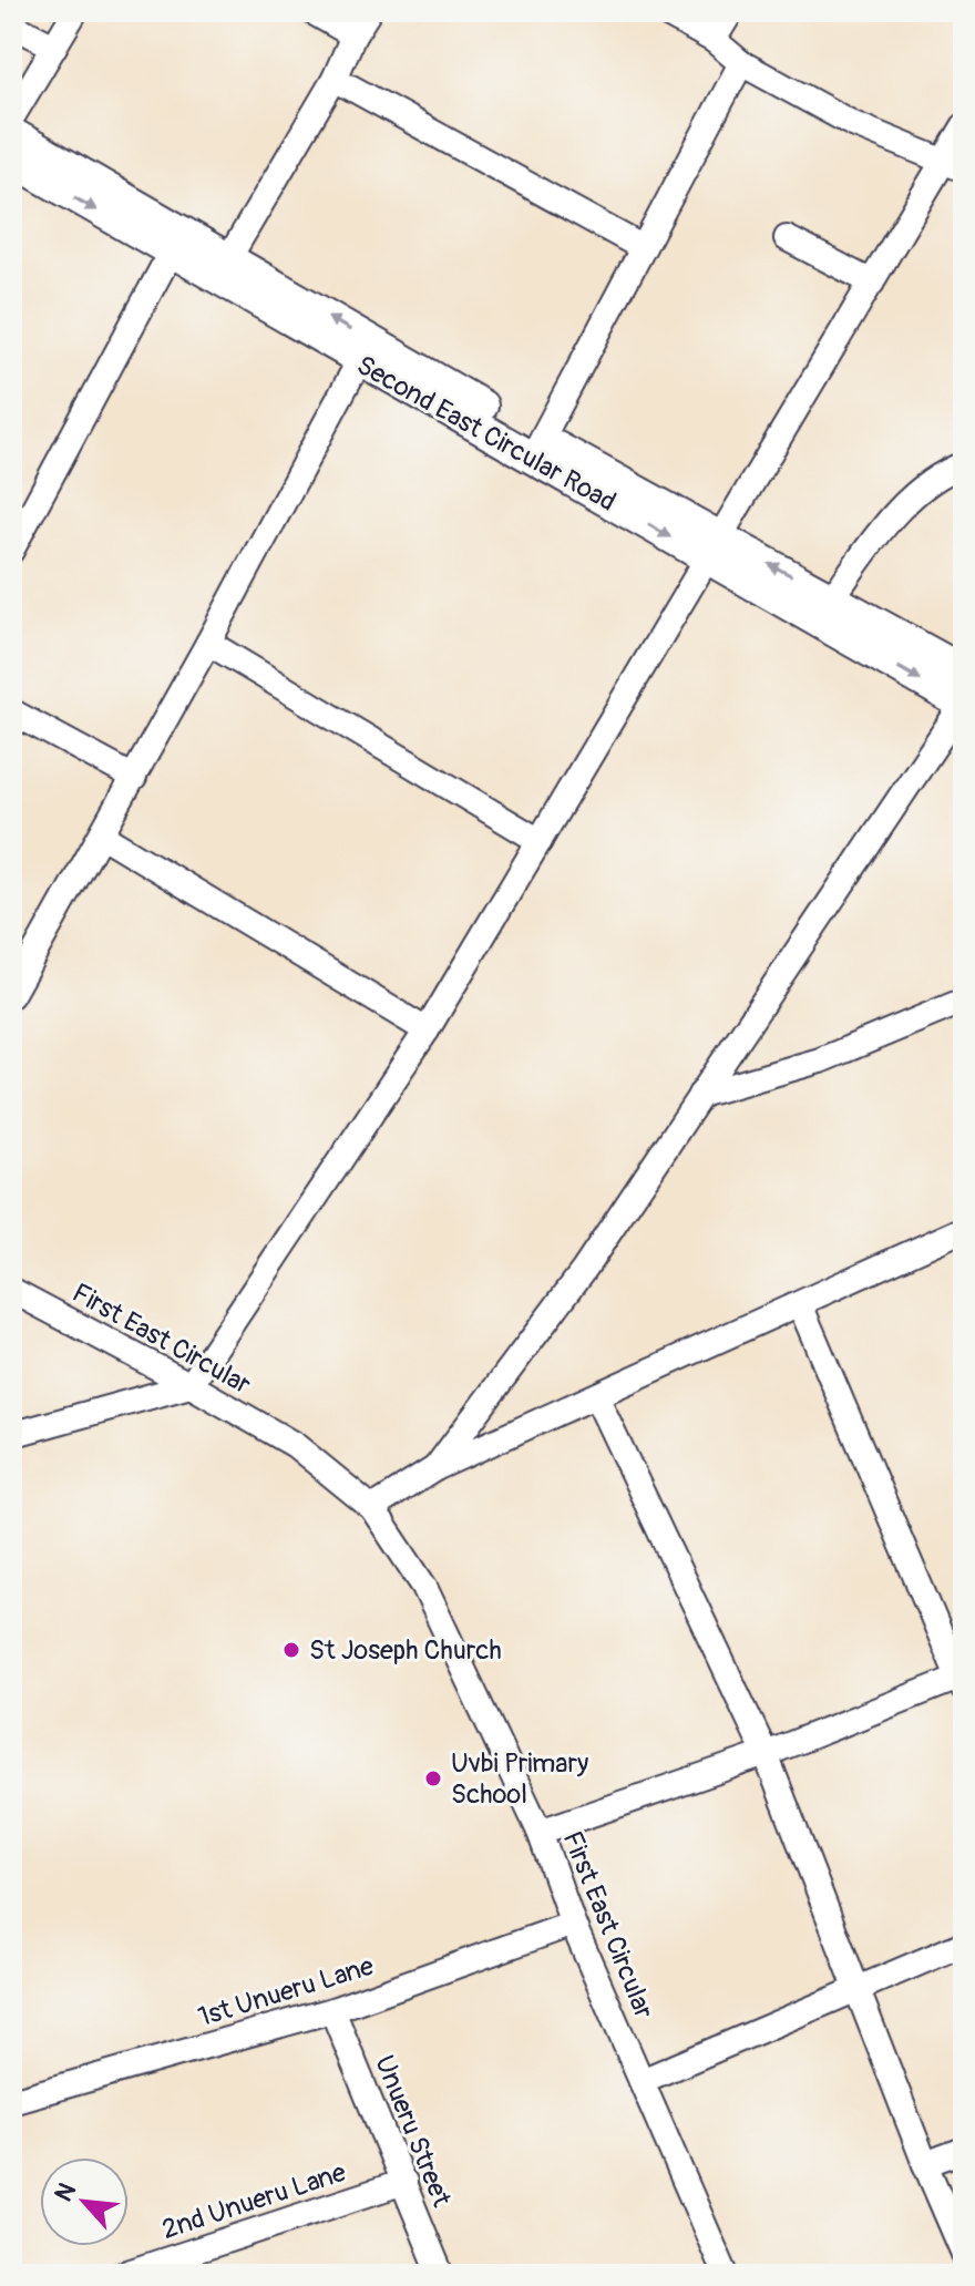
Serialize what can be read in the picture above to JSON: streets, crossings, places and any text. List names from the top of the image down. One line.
{"streets":{"main road":["Second East Circular Road"],"street":["First East Circular","1st Unueru Lane","Unueru Street","2nd Unueru Lane"]},"crossings":[["First East Circular","1st Unueru Lane"],["1st Unueru Lane","Unueru Street"],["Unueru Street","2nd Unueru Lane"]],"places":["St Joseph Church","Uvbi Primary School"],"north":"top left"}
